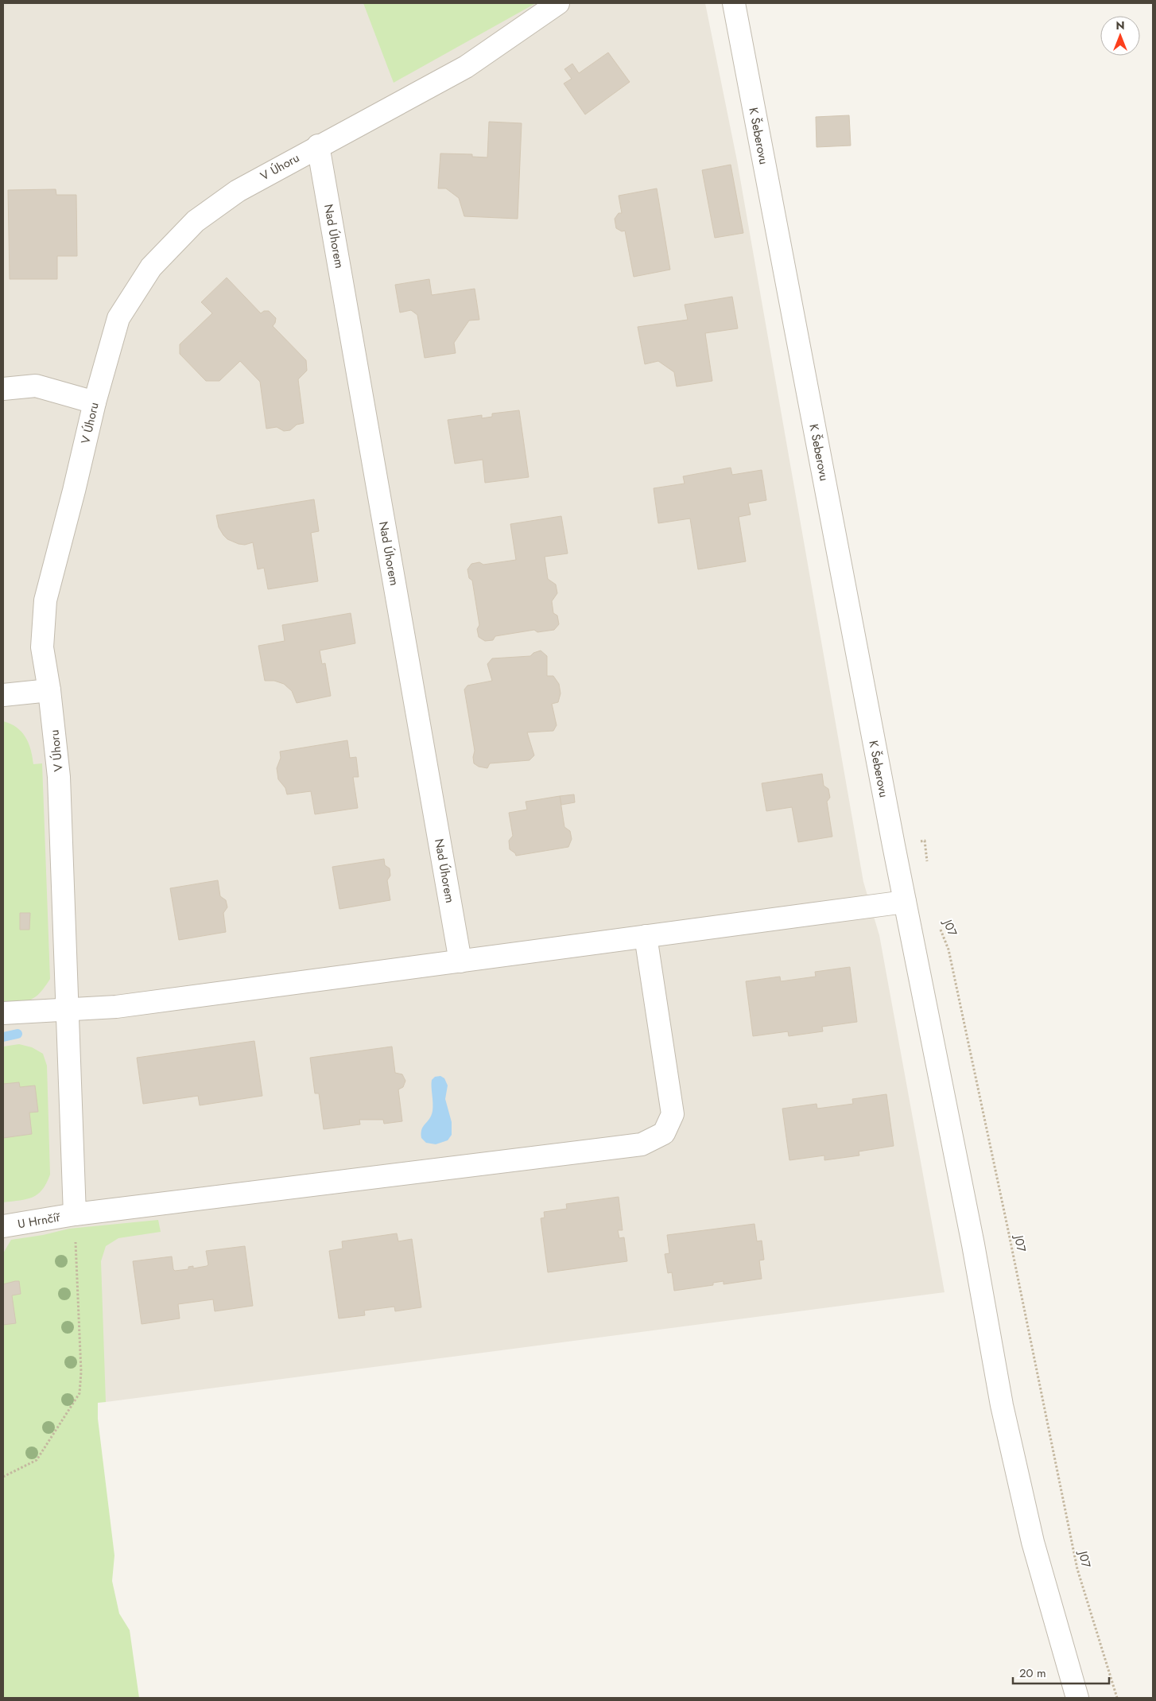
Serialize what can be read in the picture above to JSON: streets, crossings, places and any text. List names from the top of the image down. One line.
{"streets":{"street":["K Šeberovu","V Úhoru","Nad Úhorem","U Hrnčíř"],"path":["J07"]},"crossings":[["V Úhoru","Nad Úhorem"],["V Úhoru","U Hrnčíř"]],"scale_bar":"20 m","north":"top"}
